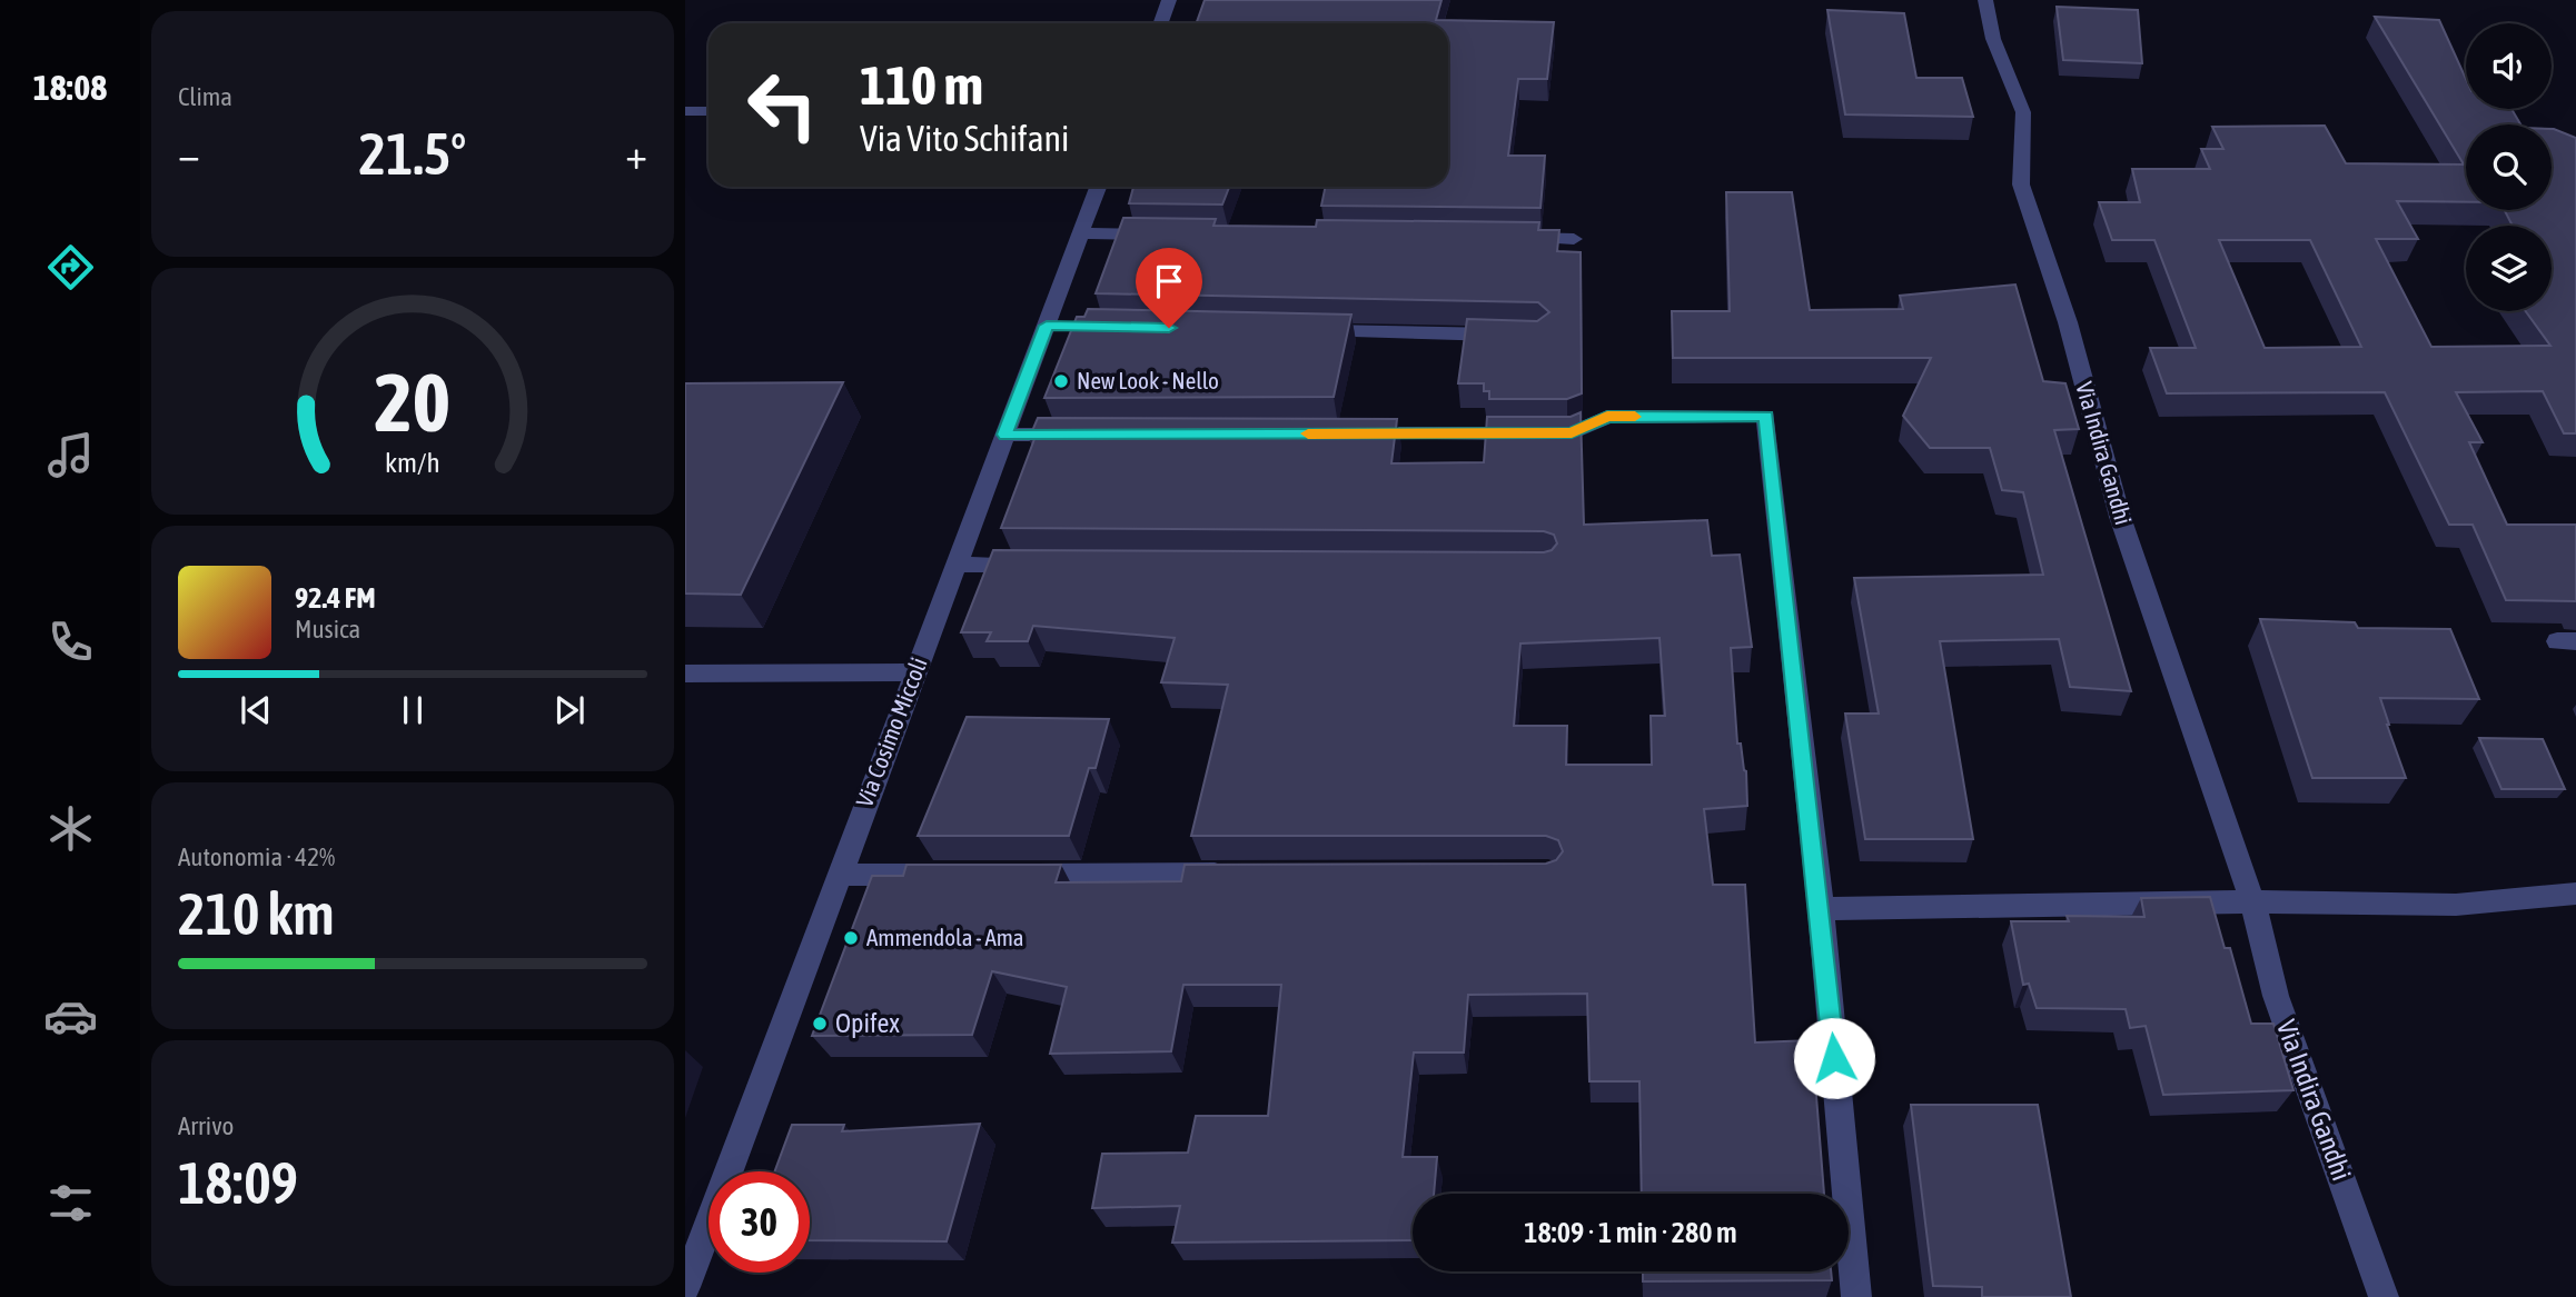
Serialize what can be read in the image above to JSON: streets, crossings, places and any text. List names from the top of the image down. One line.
{"streets":{"street":["Via Indira Gandhi","Via Cosimo Miccoli"]},"places":["New Look - Nello","Ammendola - Ama","Opifex"],"page":{"tabs":"18:08","tile":["Clima",["Autonomia · 42%","210 km"],["Arrivo","18:09"]],"turn":["110 m","Via Vito Schifani"],"heat":["−","21.5°","+"],"song":["92.4 FM","Musica"],"limit":"30","trip":"18:09 · 1 min · 280 m","gauge":["20","km/h"]}}
